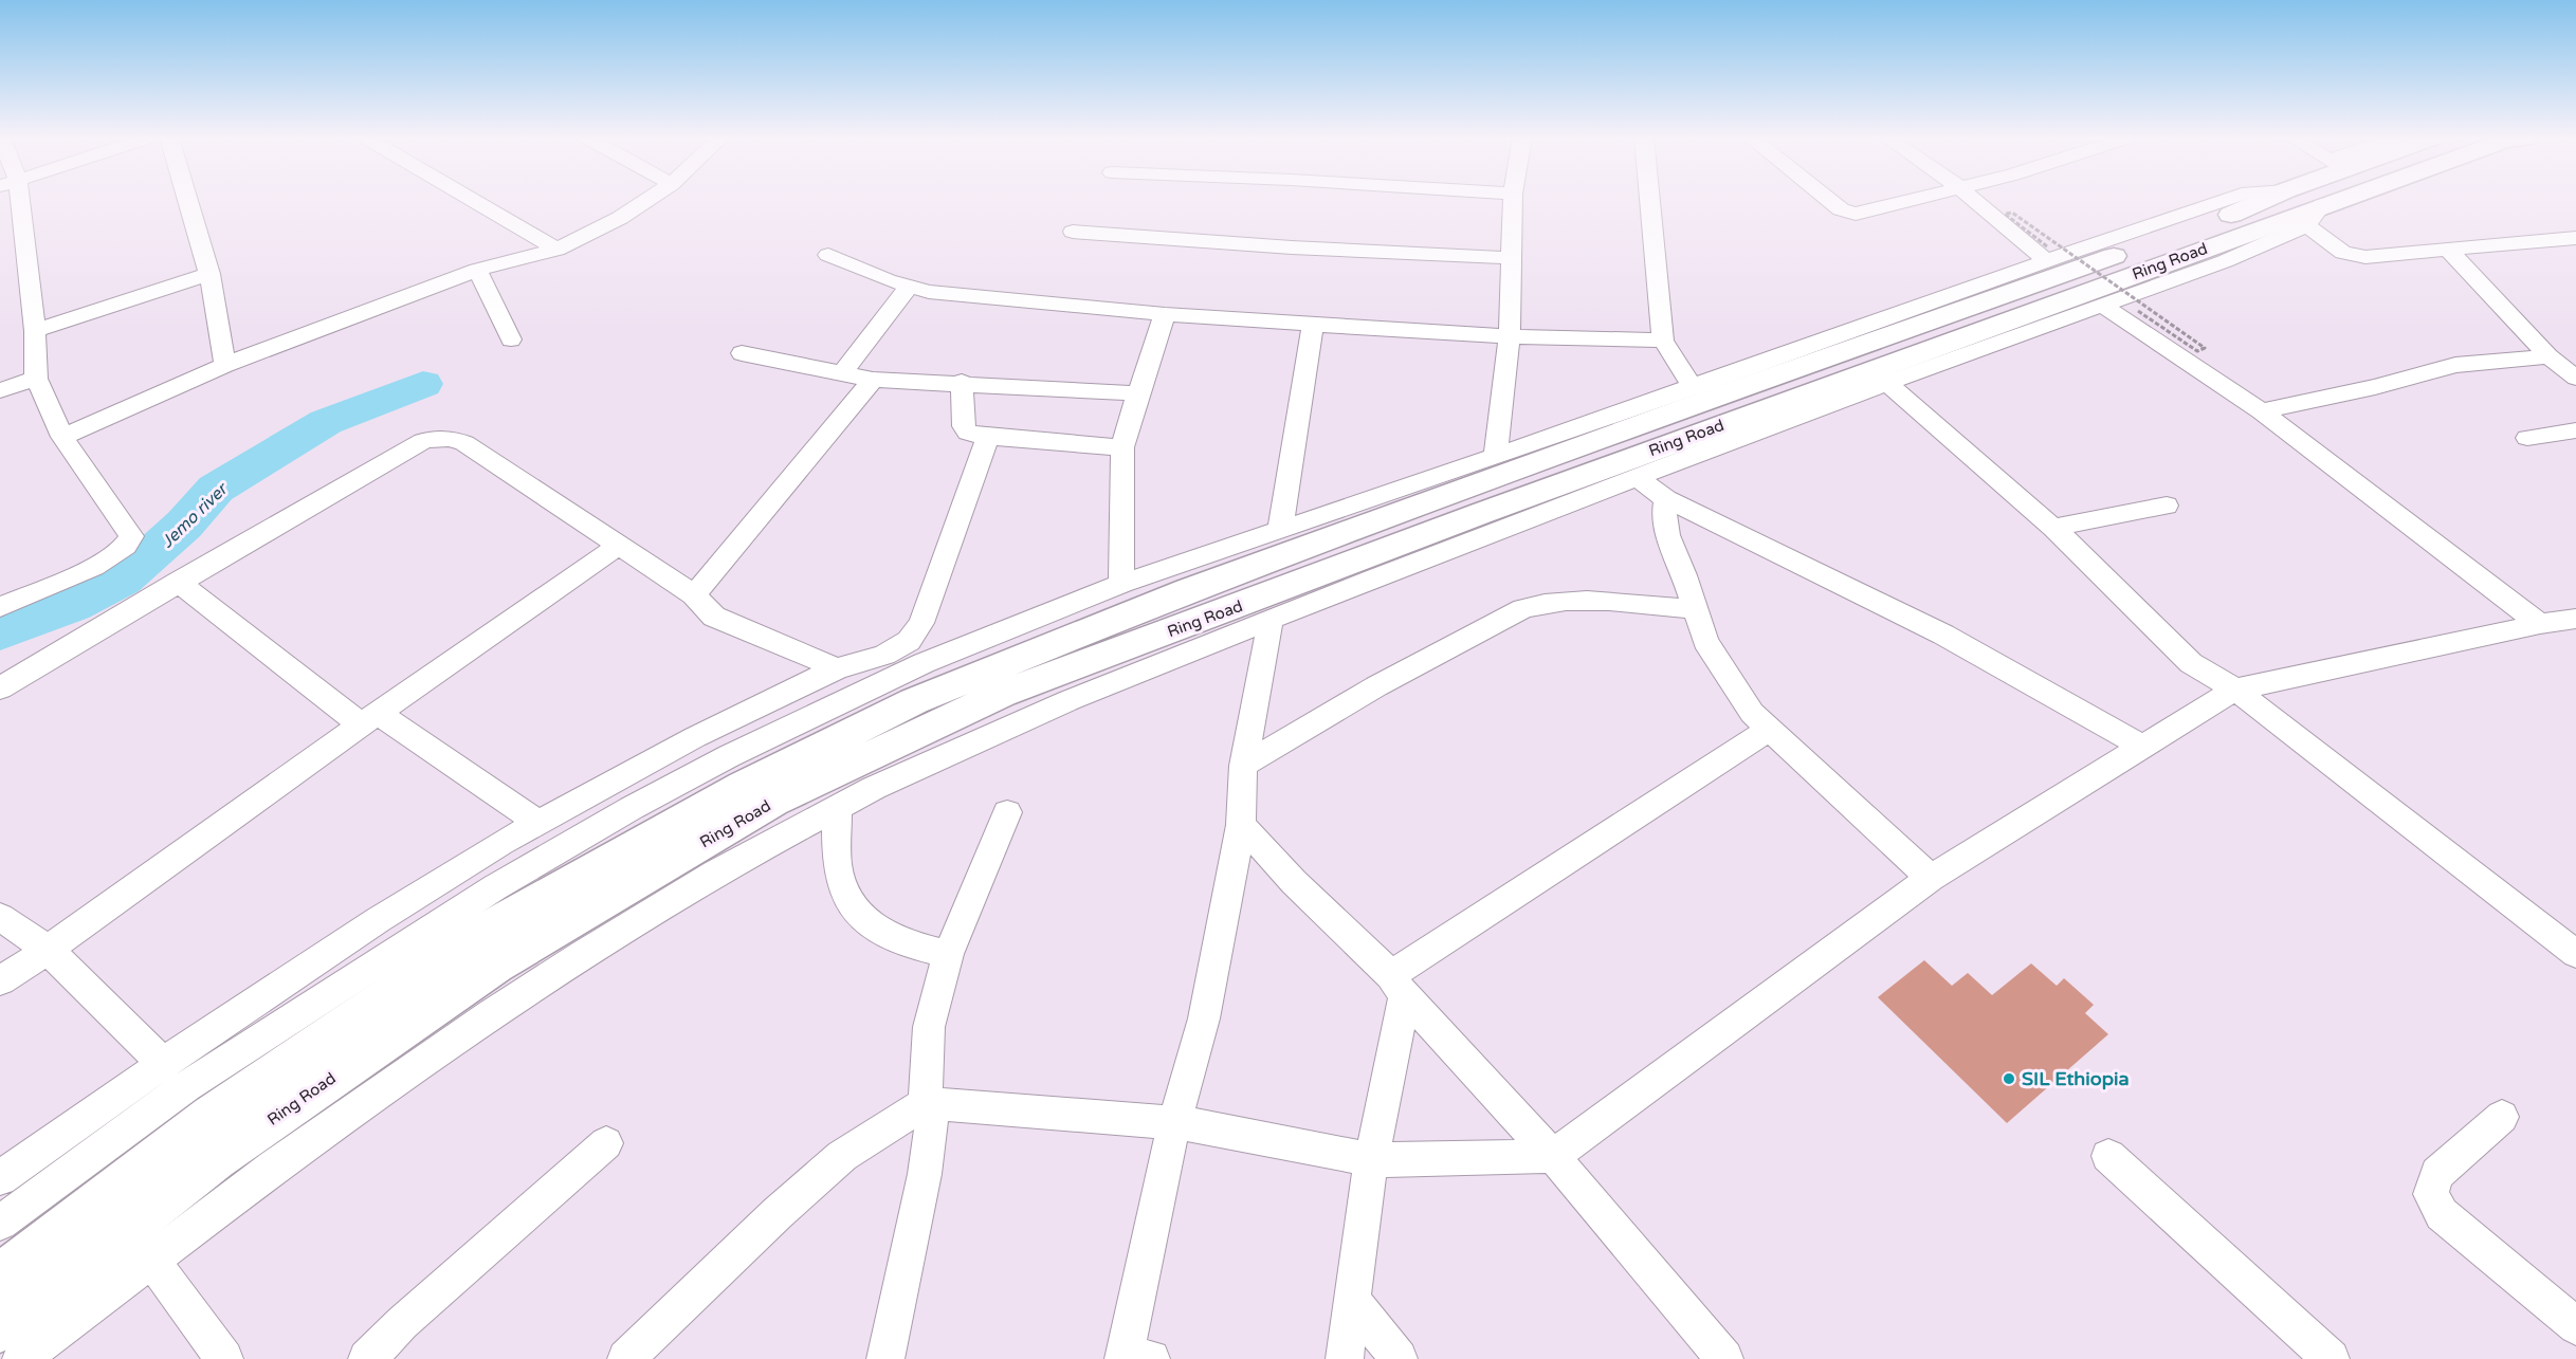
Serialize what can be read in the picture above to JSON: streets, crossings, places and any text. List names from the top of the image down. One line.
{"streets":{"highway":["Ring Road"]},"water":["Jemo river"],"places":["SIL Ethiopia"]}
